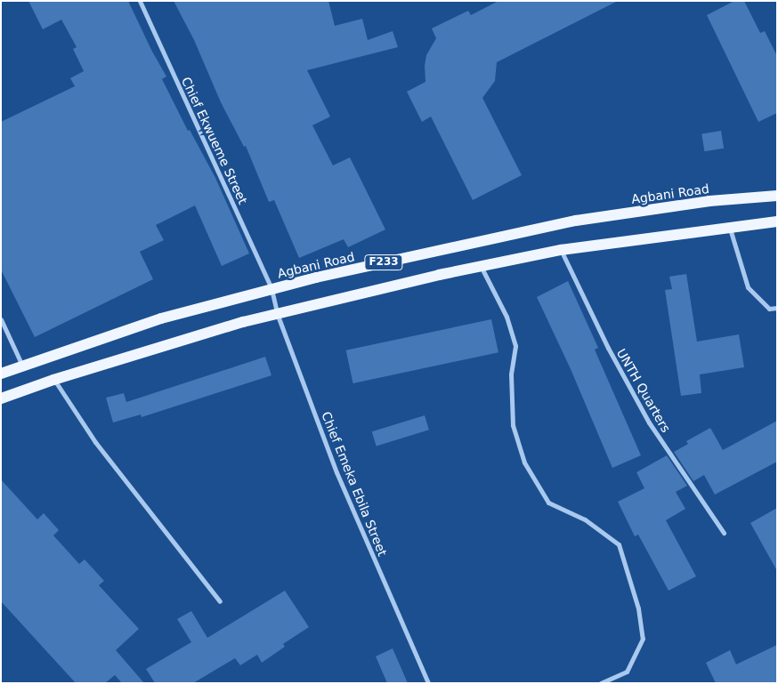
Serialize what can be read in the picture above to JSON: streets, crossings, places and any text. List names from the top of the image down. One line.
{"streets":{"main road":["Agbani Road","F233"],"street":["Chief Ekwueme Street","UNTH Quarters","Chief Emeka Ebila Street"]},"crossings":[["Chief Ekwueme Street","Agbani Road"],["Chief Ekwueme Street","Chief Emeka Ebila Street"],["Agbani Road","Chief Emeka Ebila Street"],["F233","UNTH Quarters"],["F233","Chief Emeka Ebila Street"]]}
